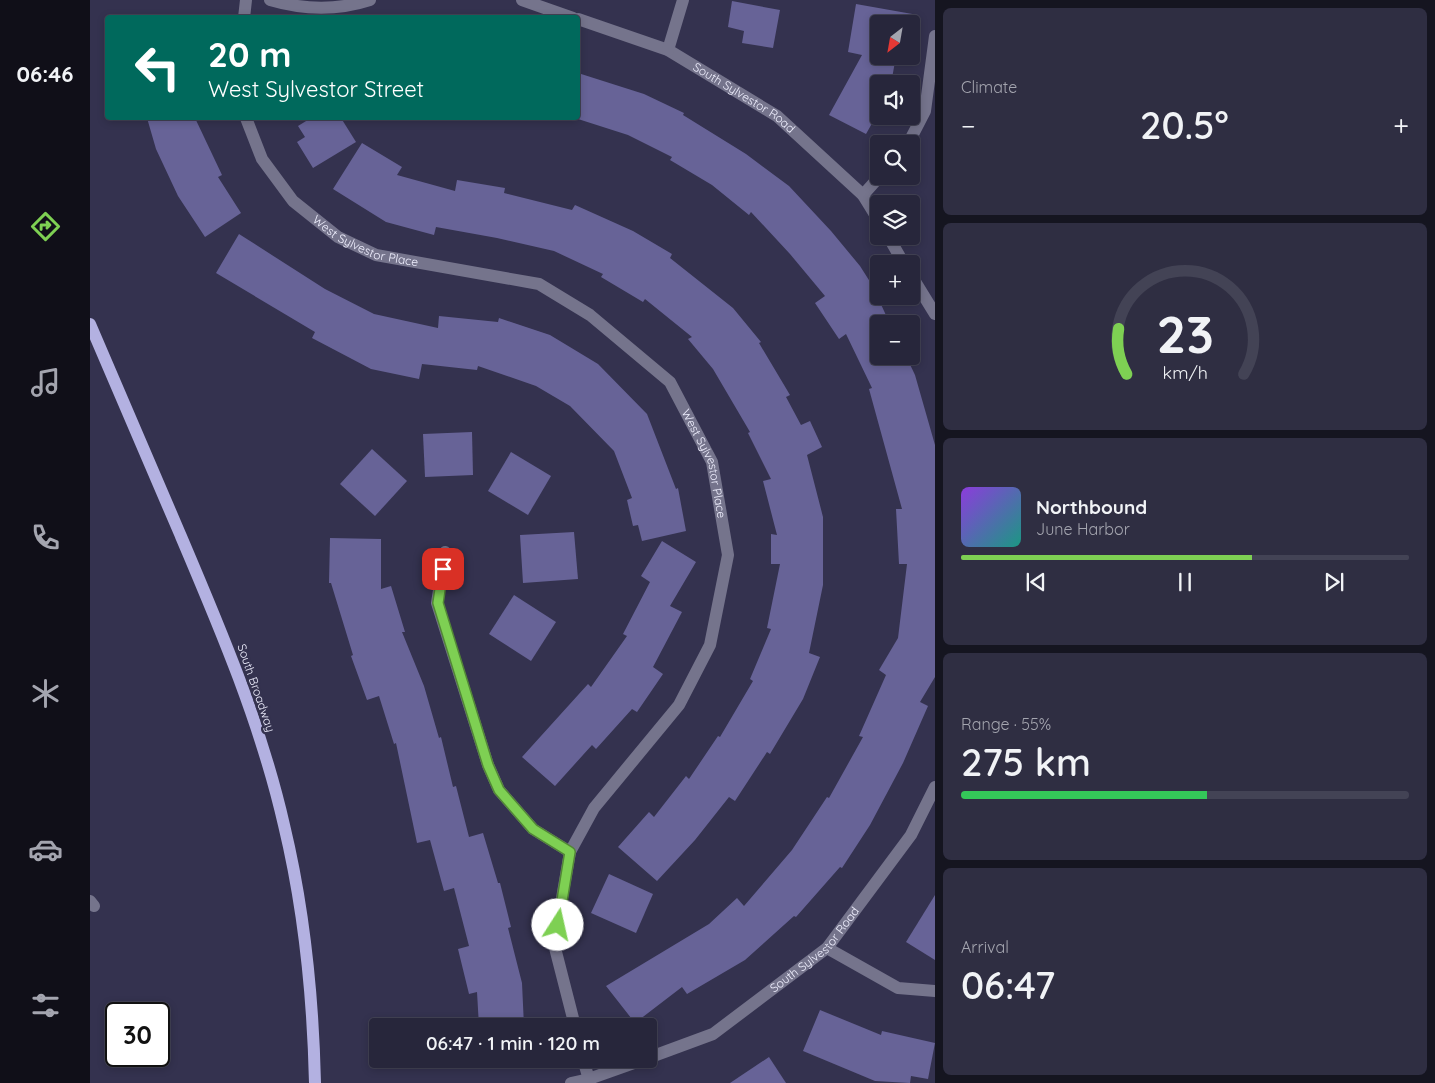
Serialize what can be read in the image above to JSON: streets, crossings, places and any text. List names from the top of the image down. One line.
{"streets":{"main road":["South Broadway"],"street":["South Sylvestor Road","West Sylvestor Place"]},"north":"bottom left","page":{"tabs":"06:46","tile":["Climate",["Range · 55%","275 km"],["Arrival","06:47"]],"map_buttons":["+","−"],"turn":["20 m","West Sylvestor Street"],"heat":["−","20.5°","+"],"song":["Northbound","June Harbor"],"limit":"30","trip":"06:47 · 1 min · 120 m","gauge":["23","km/h"]}}
